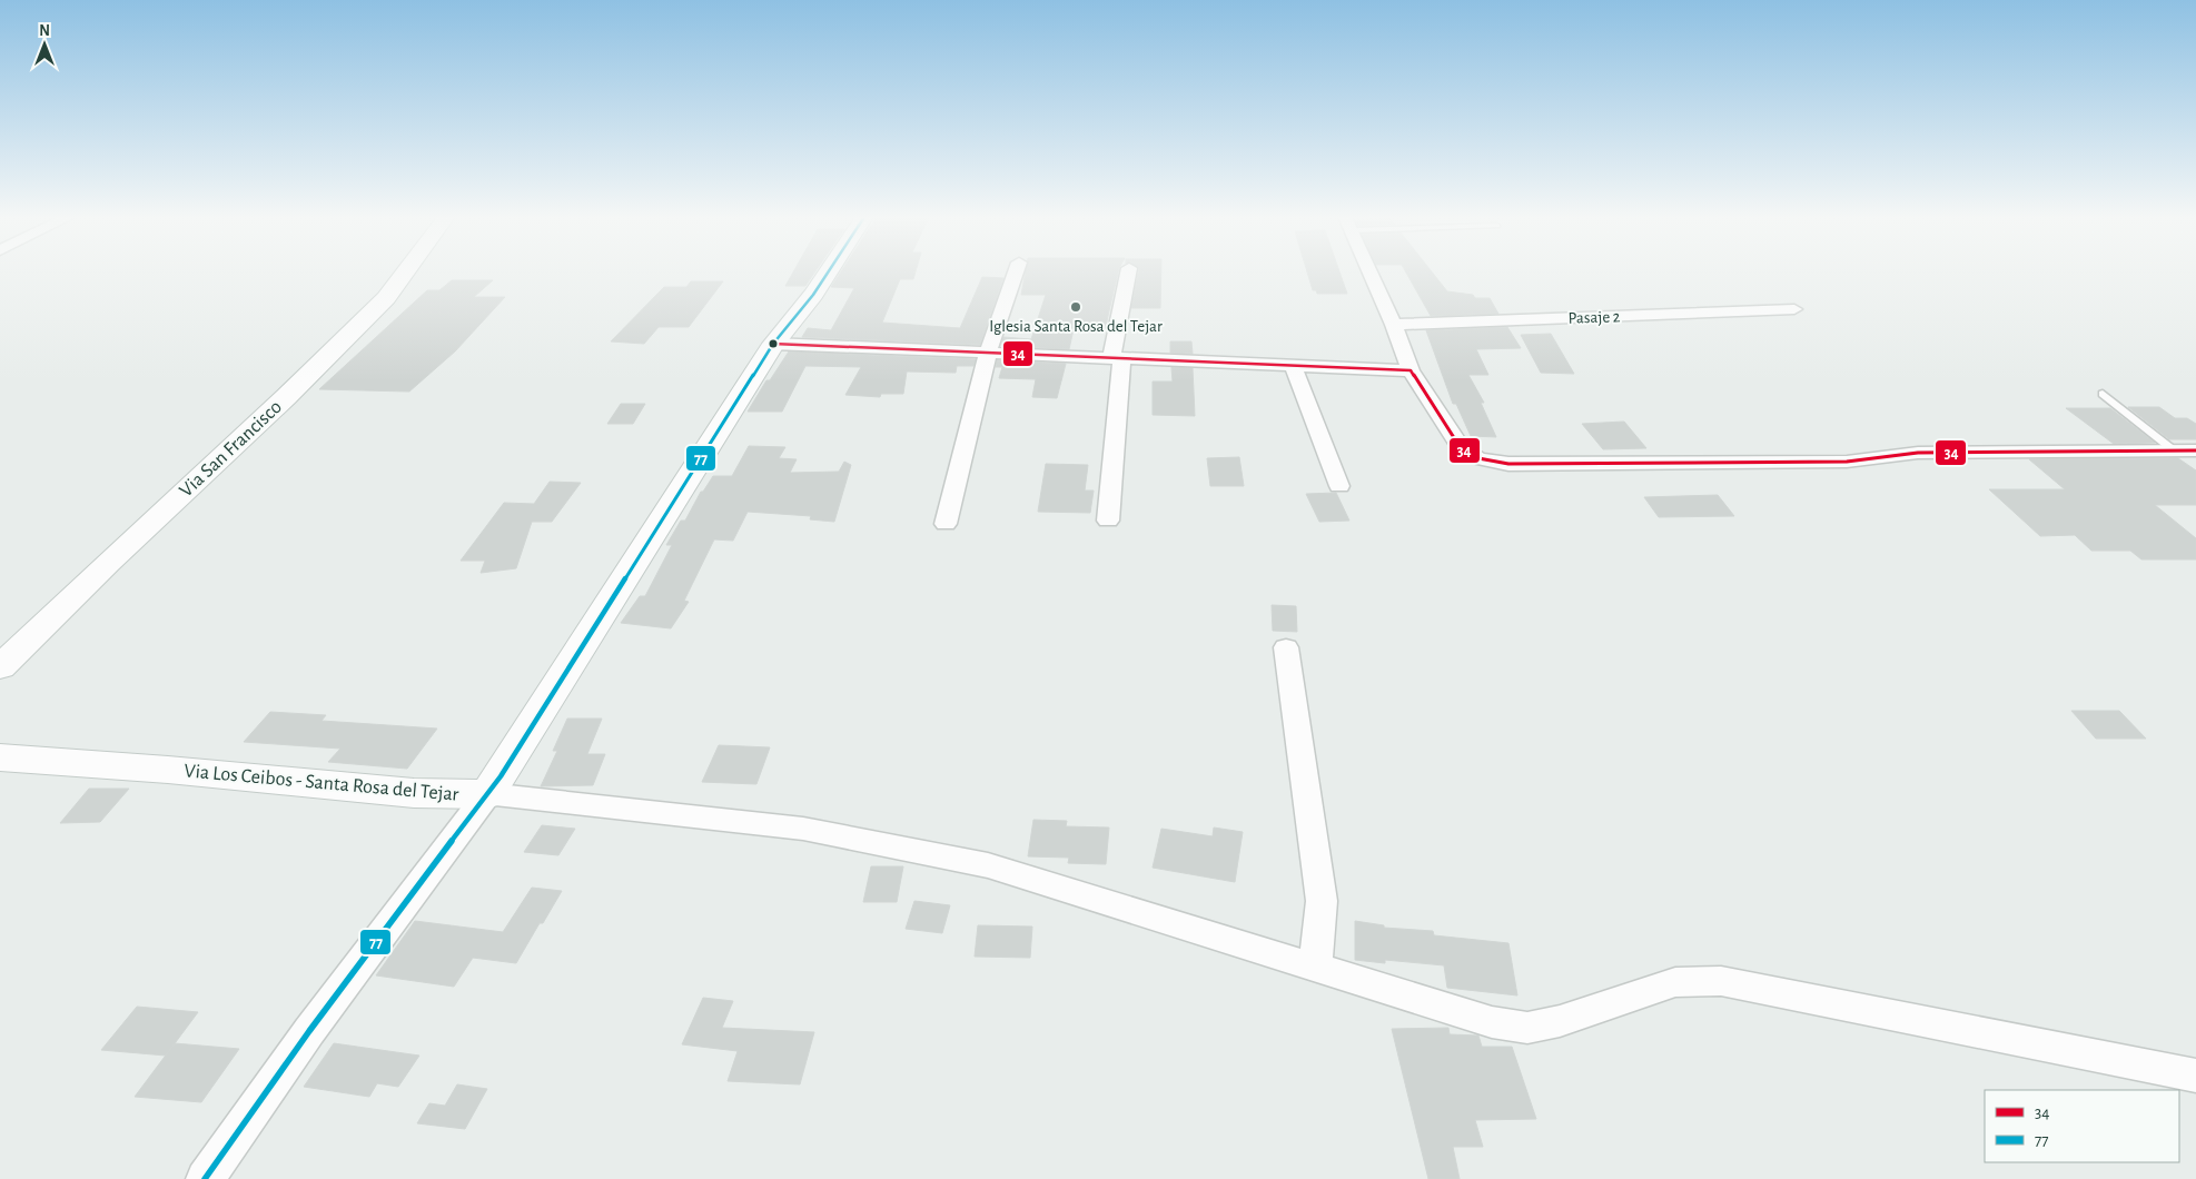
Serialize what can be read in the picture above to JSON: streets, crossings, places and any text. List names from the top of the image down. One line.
{"streets":{"main road":["Via San Francisco","Via Los Ceibos - Santa Rosa del Tejar"],"street":["Pasaje 2"]},"places":["Iglesia Santa Rosa del Tejar"],"lines":["transit line 77","transit line 34"],"legend":["34","77"],"north":"top"}
